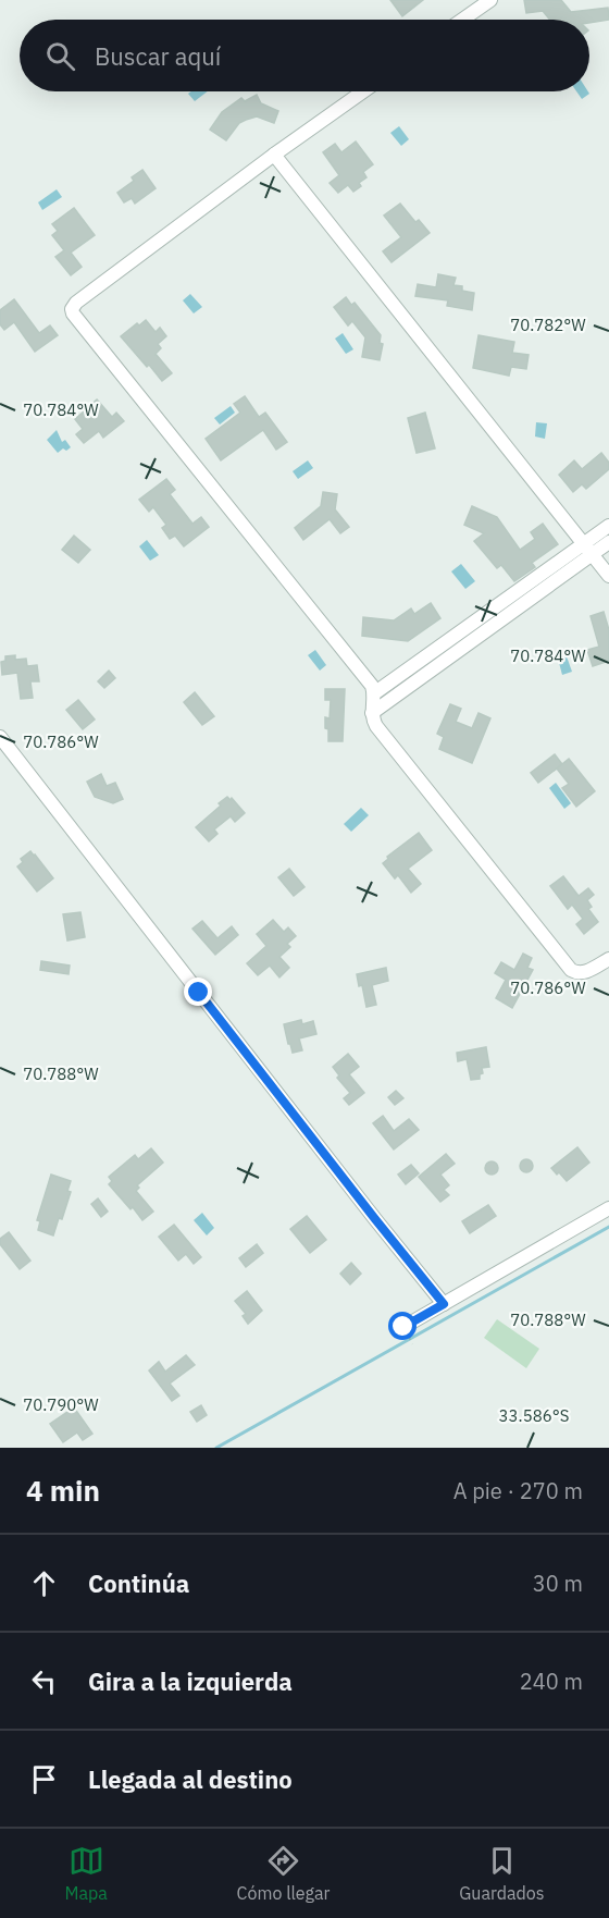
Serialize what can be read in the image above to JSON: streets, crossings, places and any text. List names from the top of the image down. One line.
{"page":{"search":"Buscar aquí","heading":["4 min","A pie · 270 m"],"list":[["Continúa","30 m"],["Gira a la izquierda","240 m"],"Llegada al destino"],"nav":["Mapa","Cómo llegar","Guardados"]},"coordinates":["70.782°W","70.784°W","70.786°W","70.788°W","70.790°W","33.586°S"]}
